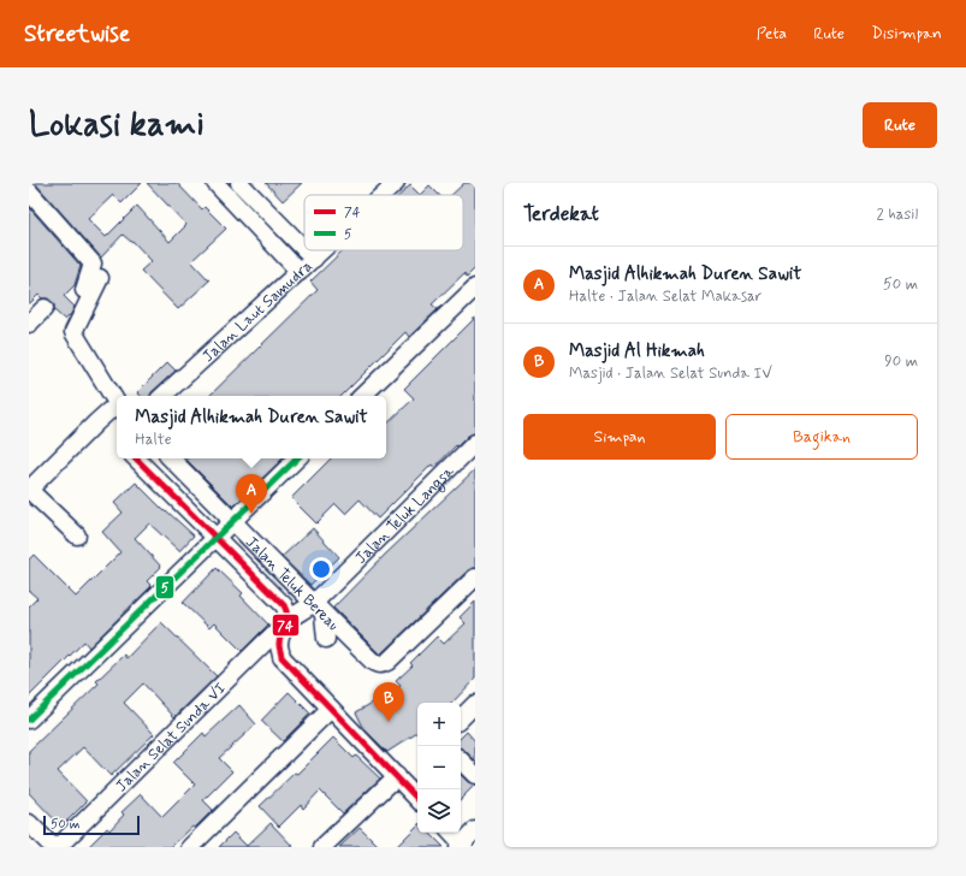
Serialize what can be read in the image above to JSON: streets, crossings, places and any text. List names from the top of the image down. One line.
{"streets":{"street":["Jalan Laut Samudra","Jalan Teluk Langsa","Jalan Teluk Bereau","Jalan Selat Sunda VI"]},"crossings":[["Jalan Teluk Langsa","Jalan Teluk Bereau"],["Jalan Teluk Langsa","Jalan Selat Sunda VI"]],"lines":["transit line 74","transit line 5"],"legend":["74","5"],"scale_bar":"50 m","page":{"header":"Streetwise","nav":["Peta","Rute","Disimpan"],"buttons":["Rute",["Simpan","Bagikan"]],"title":"Lokasi kami","heading":["Terdekat","2 hasil"],"list":[{"mark":"A","name":"Masjid Alhikmah Duren Sawit","note":"Halte · Jalan Selat Makasar","value":"50 m"},{"mark":"B","name":"Masjid Al Hikmah","note":"Masjid · Jalan Selat Sunda IV","value":"90 m"}],"popup":["Masjid Alhikmah Duren Sawit","Halte"],"pins":["A","B"],"map_buttons":["+","−"],"scale":"50 m"}}
